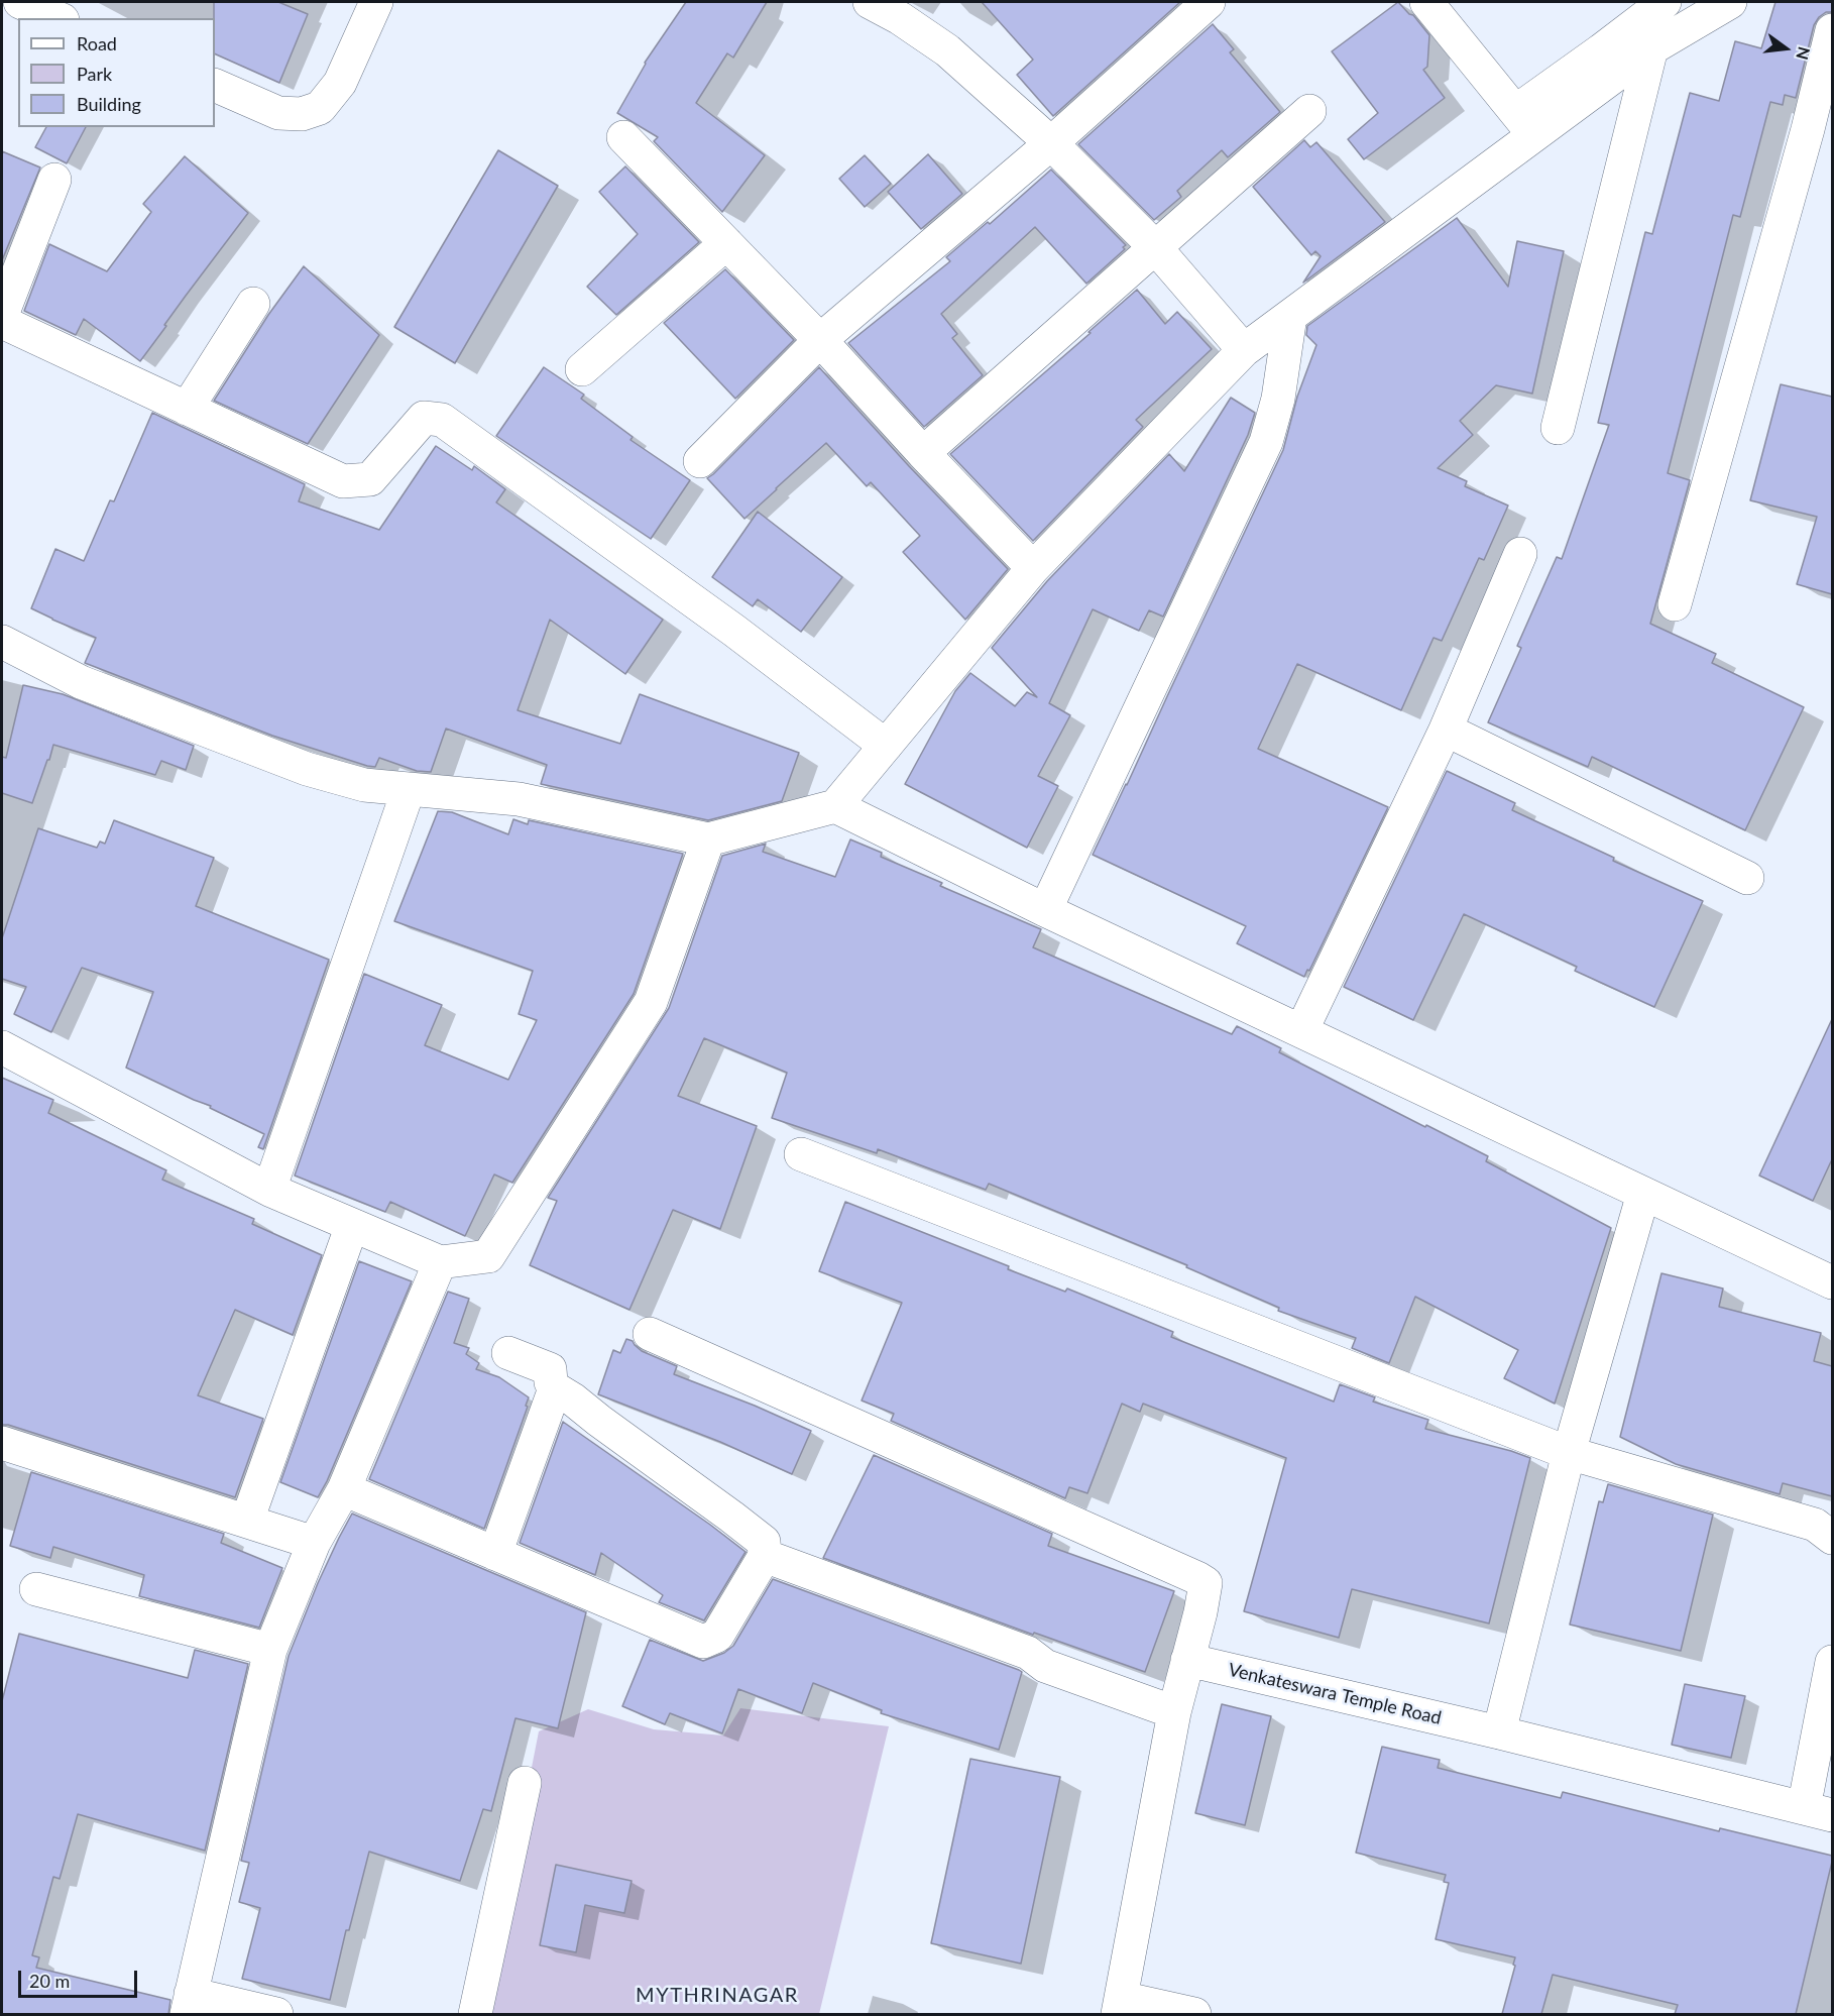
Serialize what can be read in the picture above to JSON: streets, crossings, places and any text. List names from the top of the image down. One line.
{"streets":{"street":["Venkateswara Temple Road"]},"districts":["MYTHRINAGAR"],"legend":["Road","Park","Building"],"scale_bar":"20 m","north":"right"}
